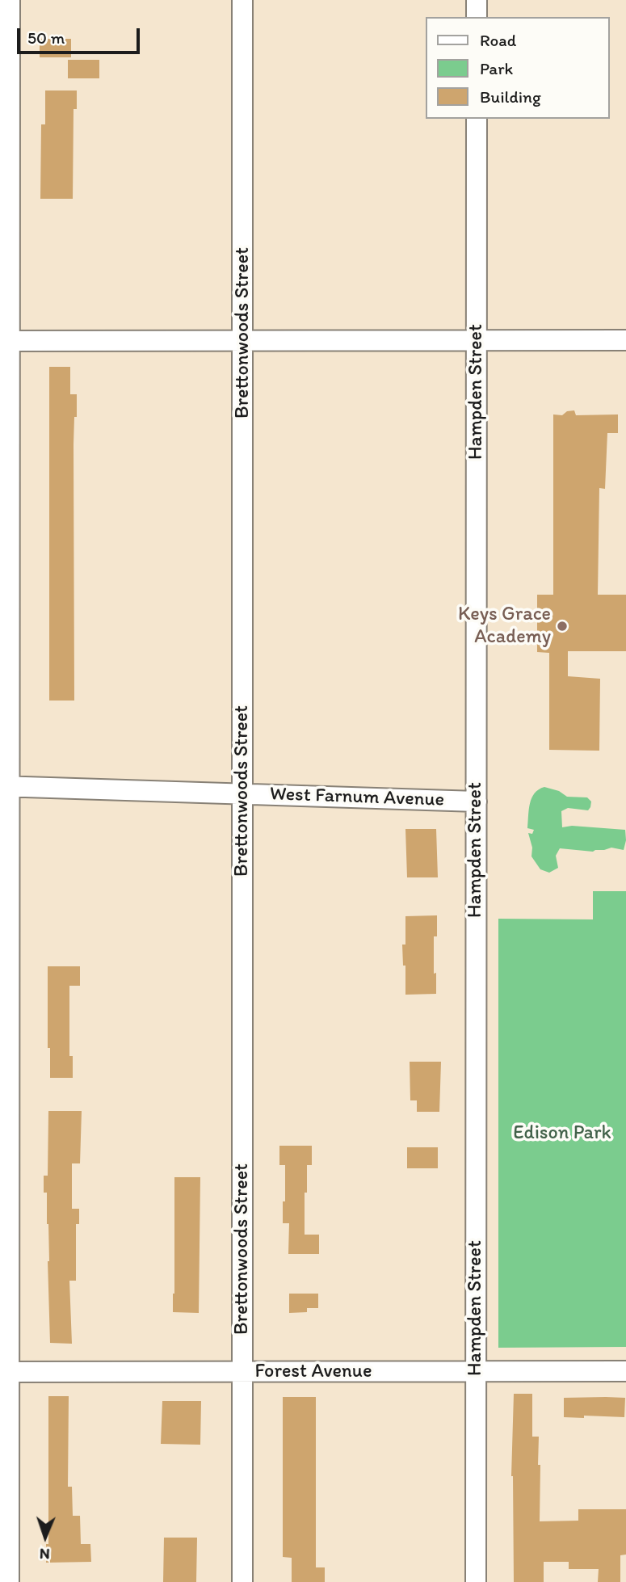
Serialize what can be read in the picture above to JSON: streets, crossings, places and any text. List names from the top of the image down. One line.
{"streets":{"street":["Brettonwoods Street","Hampden Street","West Farnum Avenue","Forest Avenue"]},"crossings":[["Brettonwoods Street","West Farnum Avenue"],["Brettonwoods Street","Forest Avenue"],["Hampden Street","West Farnum Avenue"],["Hampden Street","Forest Avenue"]],"parks":["Edison Park"],"places":["Keys Grace Academy"],"legend":["Road","Park","Building"],"scale_bar":"50 m","north":"bottom"}
